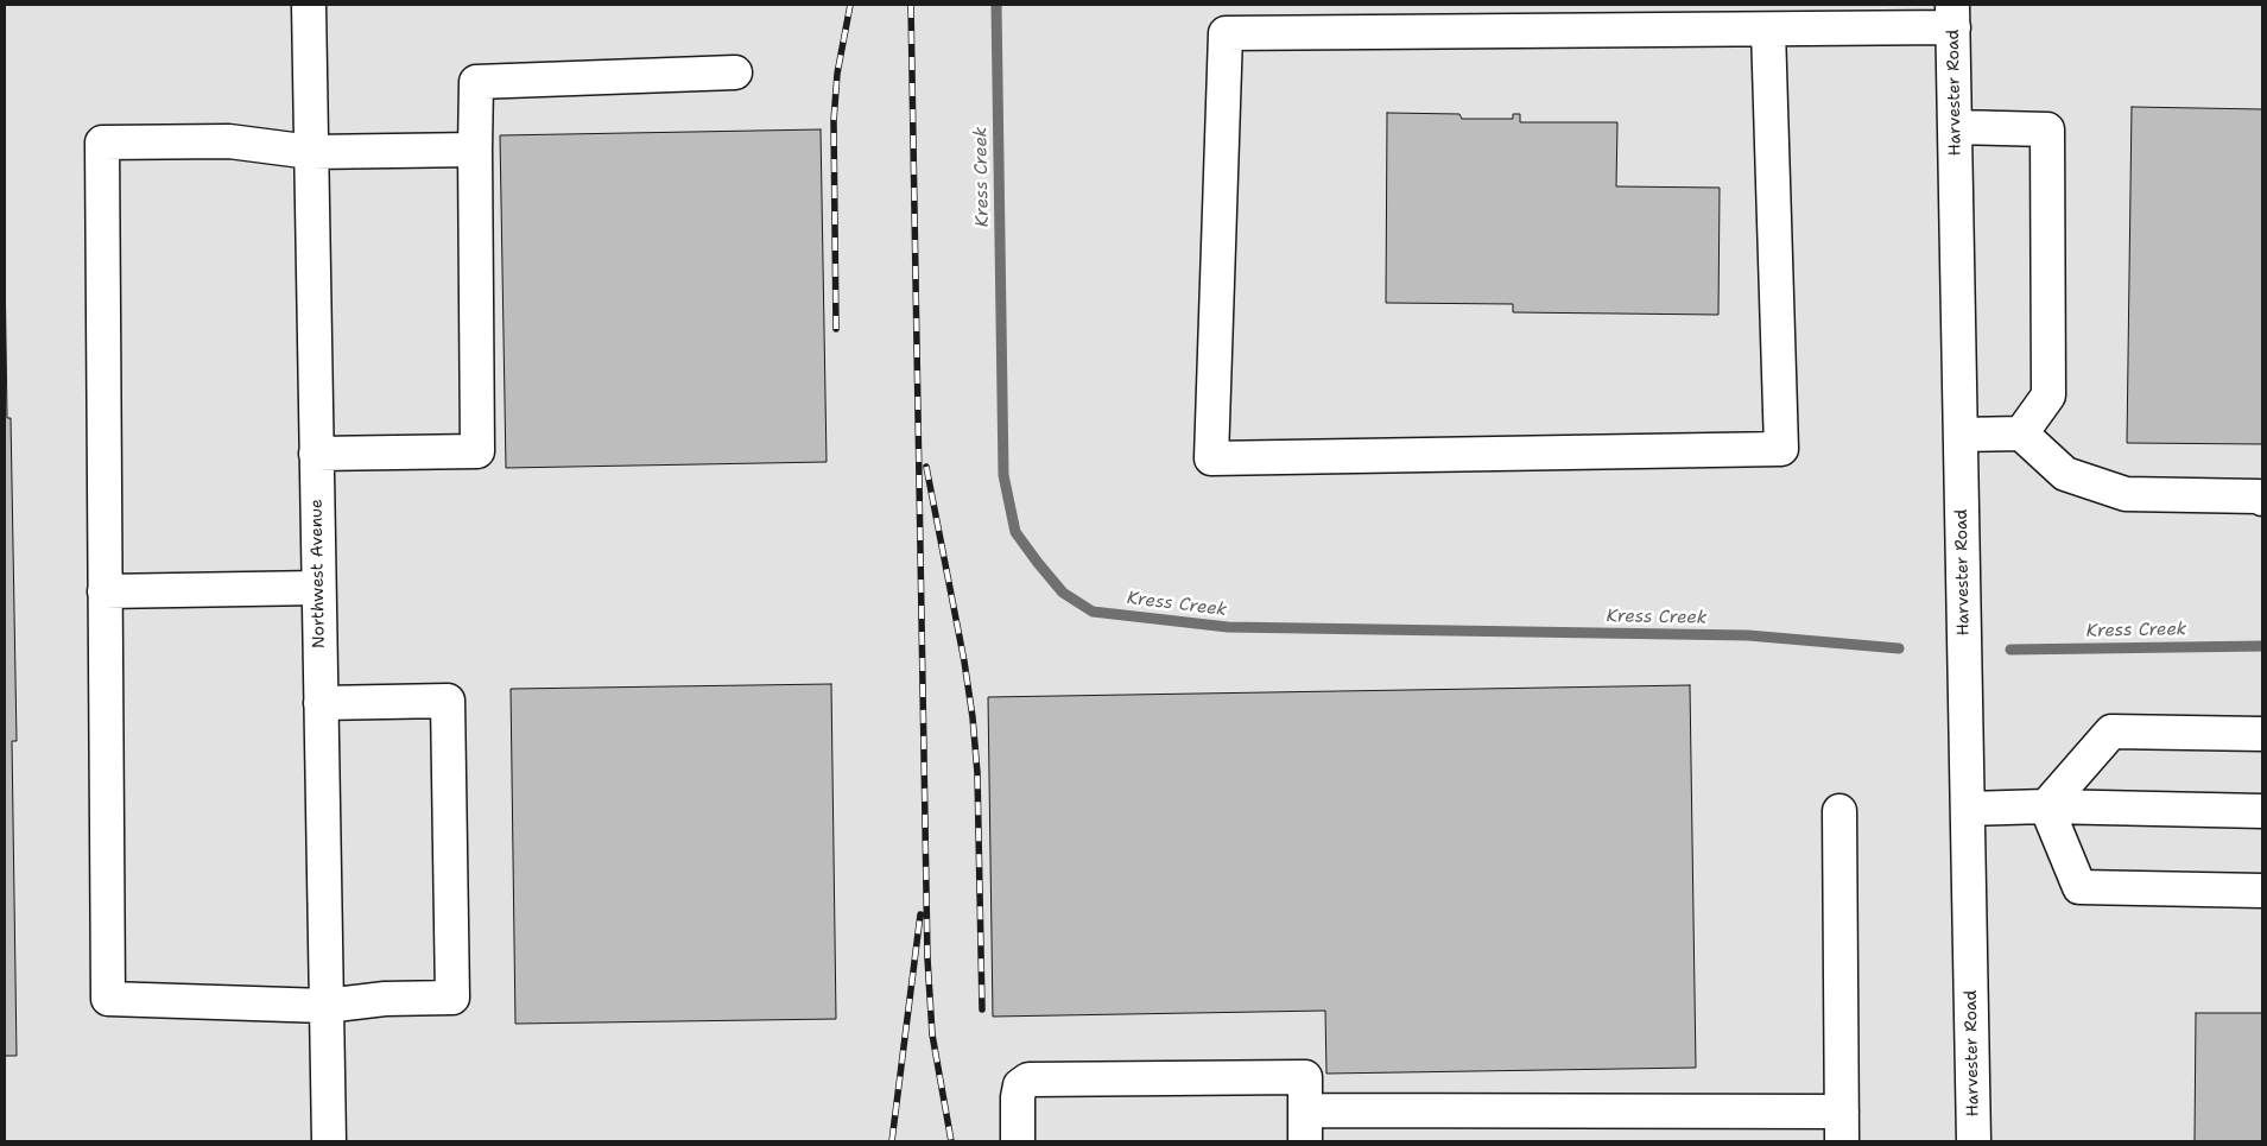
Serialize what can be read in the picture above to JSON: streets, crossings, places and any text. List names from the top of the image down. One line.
{"streets":{"street":["Harvester Road","Northwest Avenue"]},"water":["Kress Creek"]}
